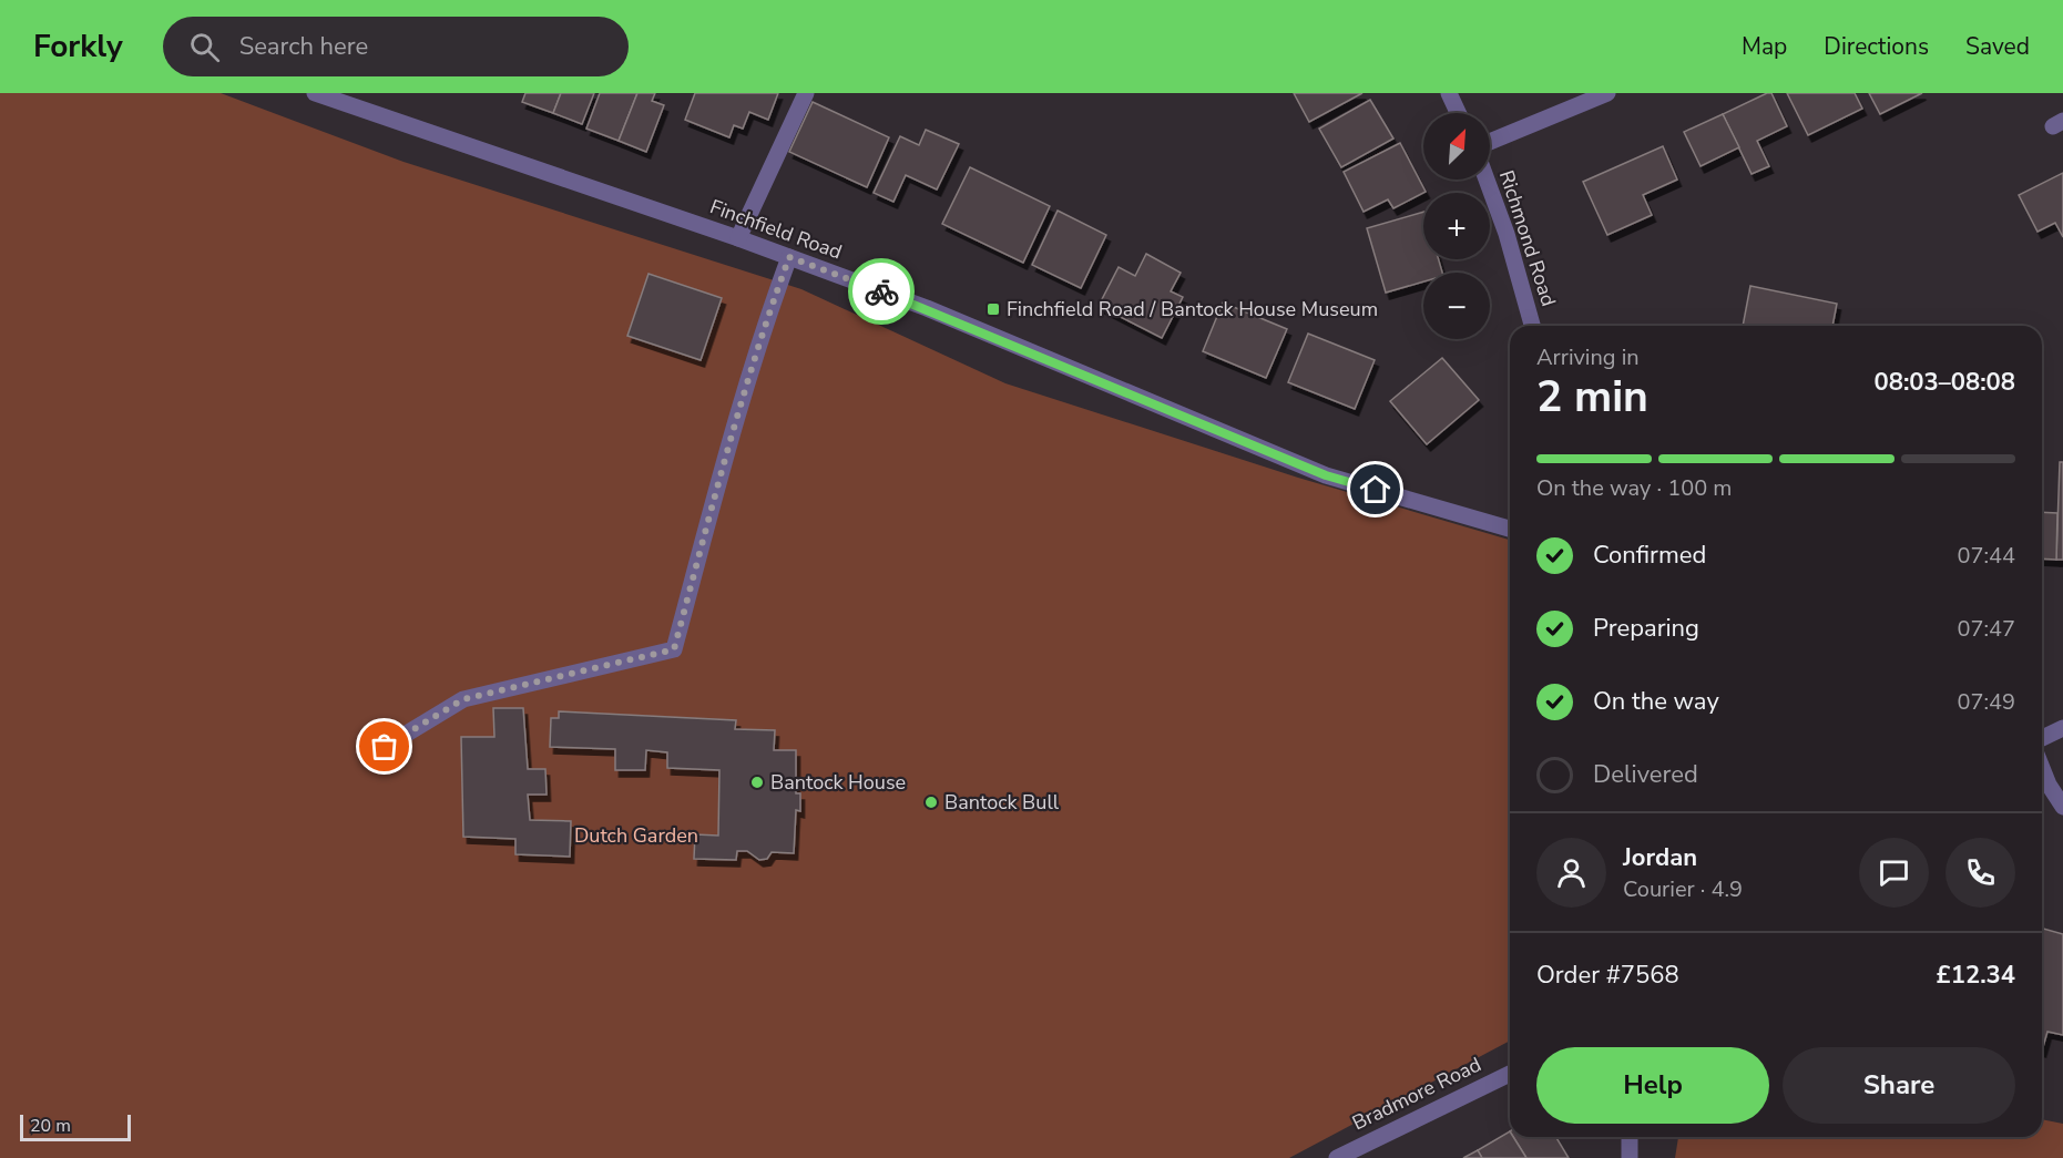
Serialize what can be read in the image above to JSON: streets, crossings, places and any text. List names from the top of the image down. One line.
{"streets":{"street":["Finchfield Road","Richmond Road","Bradmore Road"]},"parks":["Dutch Garden"],"places":{"transit":["Finchfield Road / Bantock House Museum"],"other":["Bantock House","Bantock Bull"]},"scale_bar":"20 m","north":"top right","page":{"header":"Forkly","search":"Search here","nav":["Map","Directions","Saved"],"map_buttons":["+","−"],"heading":["2 min","Arriving in","08:03–08:08"],"panel":["Jordan","Courier · 4.9","Order #7568","£12.34"],"bar":"On the way · 100 m","list":[["Confirmed","07:44"],["Preparing","07:47"],["On the way","07:49"],"Delivered"],"buttons":["Help","Share"],"scale":"20 m"}}
